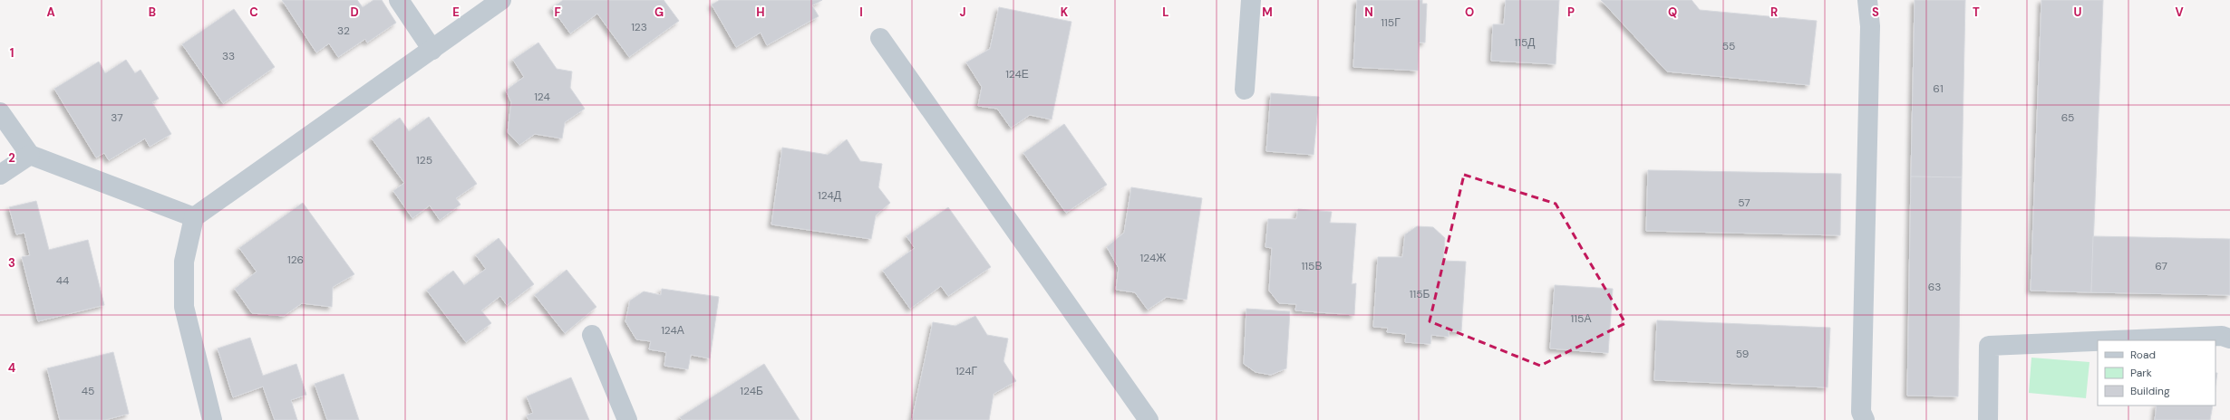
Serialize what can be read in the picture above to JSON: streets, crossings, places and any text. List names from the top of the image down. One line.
{"house_numbers":["115Г","123","32","115Д","55","33","124Е","61","124","37","65","125","124Д","57","124Ж","126","115В","67","44","63","115Б","115А","124А","59","124Г","45","124Б"],"legend":["Road","Park","Building"],"grid":{"columns":["A","B","C","D","E","F","G","H","I","J","K","L","M","N","O","P","Q","R","S","T","U","V"],"rows":["1","2","3","4"]}}
